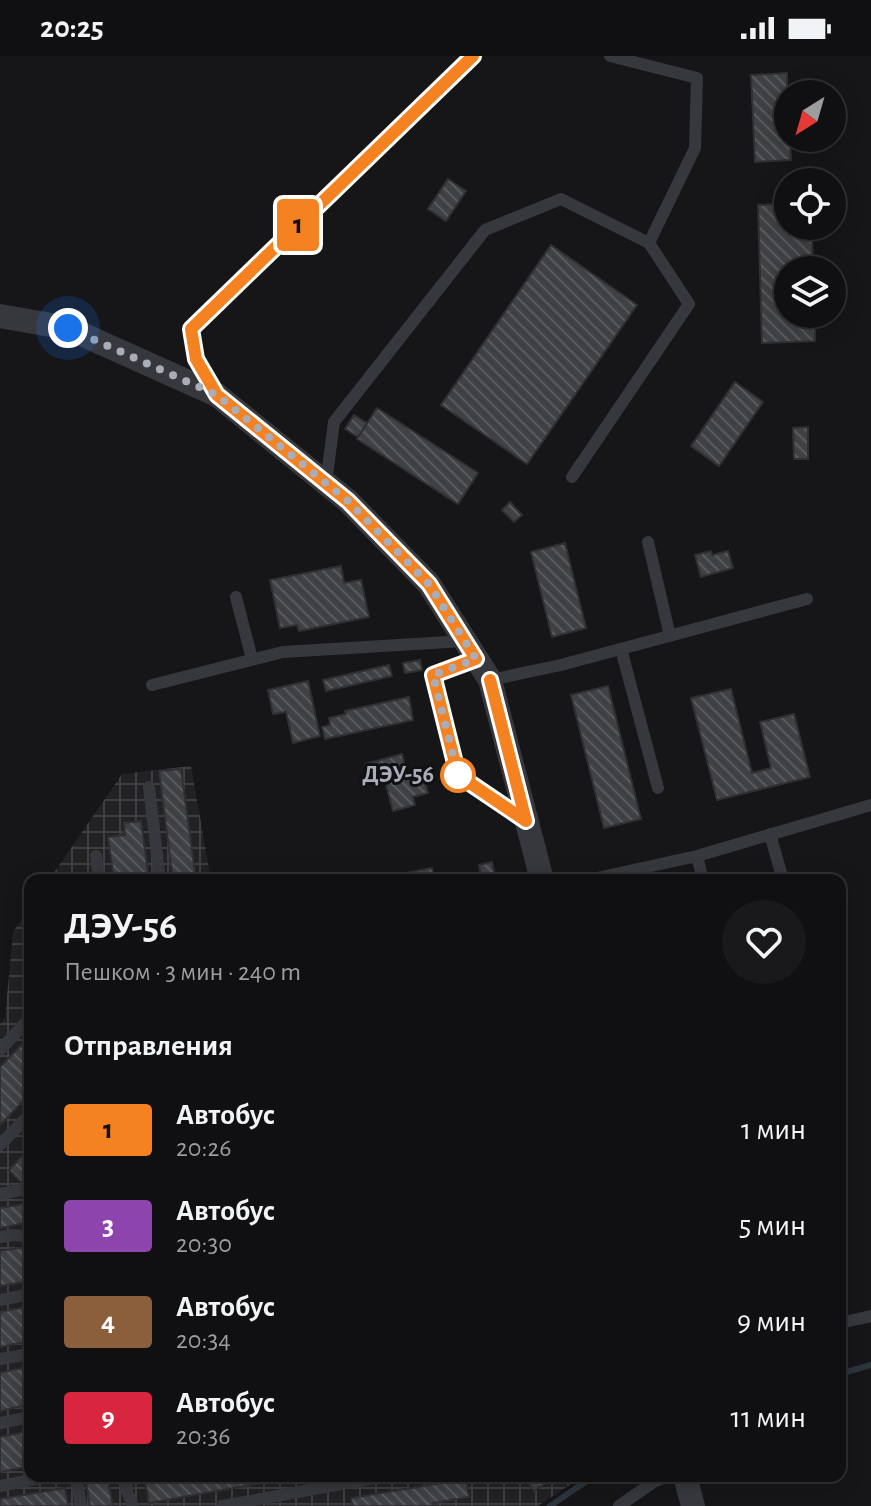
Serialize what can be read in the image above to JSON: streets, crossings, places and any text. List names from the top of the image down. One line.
{"places":["ДЭУ-56"],"lines":["bus line 1"],"north":"bottom left","page":{"status":"20:25","on_map":"1","heading":[["ДЭУ-56","Пешком · 3 мин · 240 m"],"Отправления"],"list":[{"mark":"1","name":"Автобус","note":"20:26","value":"1 мин"},{"mark":"3","name":"Автобус","note":"20:30","value":"5 мин"},{"mark":"4","name":"Автобус","note":"20:34","value":"9 мин"},{"mark":"9","name":"Автобус","note":"20:36","value":"11 мин"}]}}
